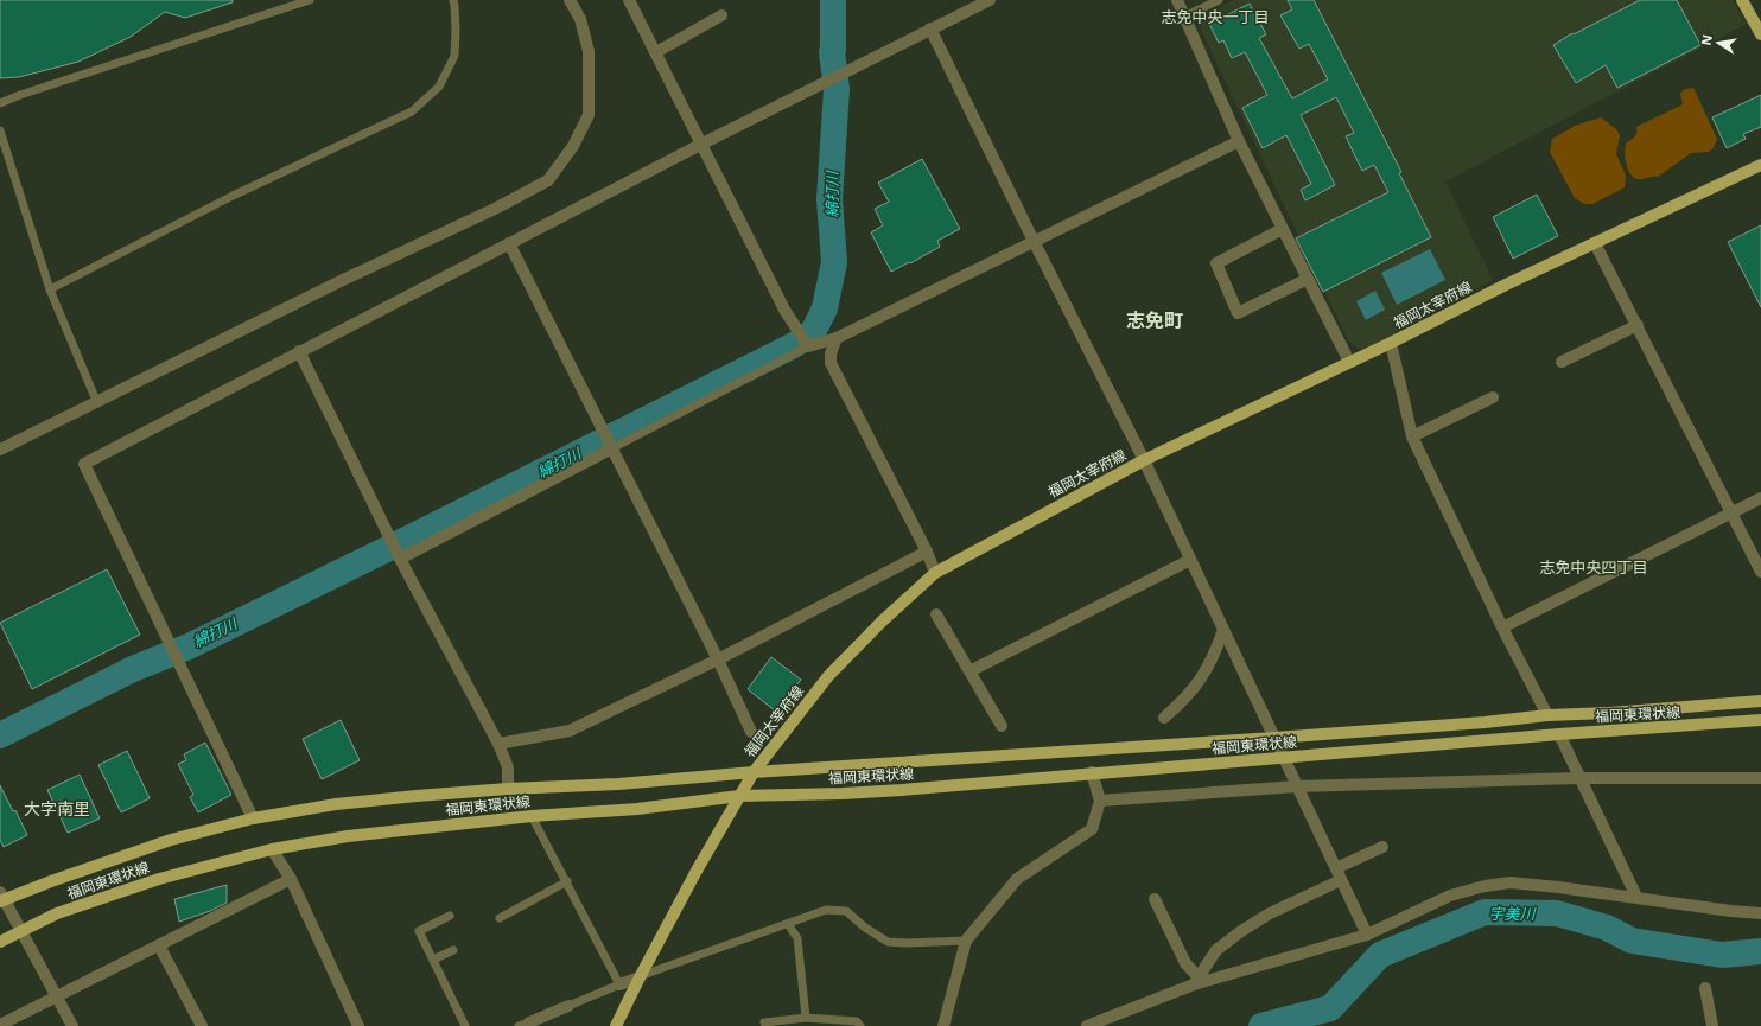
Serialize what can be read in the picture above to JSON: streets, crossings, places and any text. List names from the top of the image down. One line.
{"streets":{"main road":["福岡太宰府線","福岡東環状線"]},"crossings":[["福岡太宰府線","福岡東環状線"]],"districts":["志免中央一丁目","志免町","志免中央四丁目","大字南里"],"water":["綿打川","宇美川"],"north":"left"}
